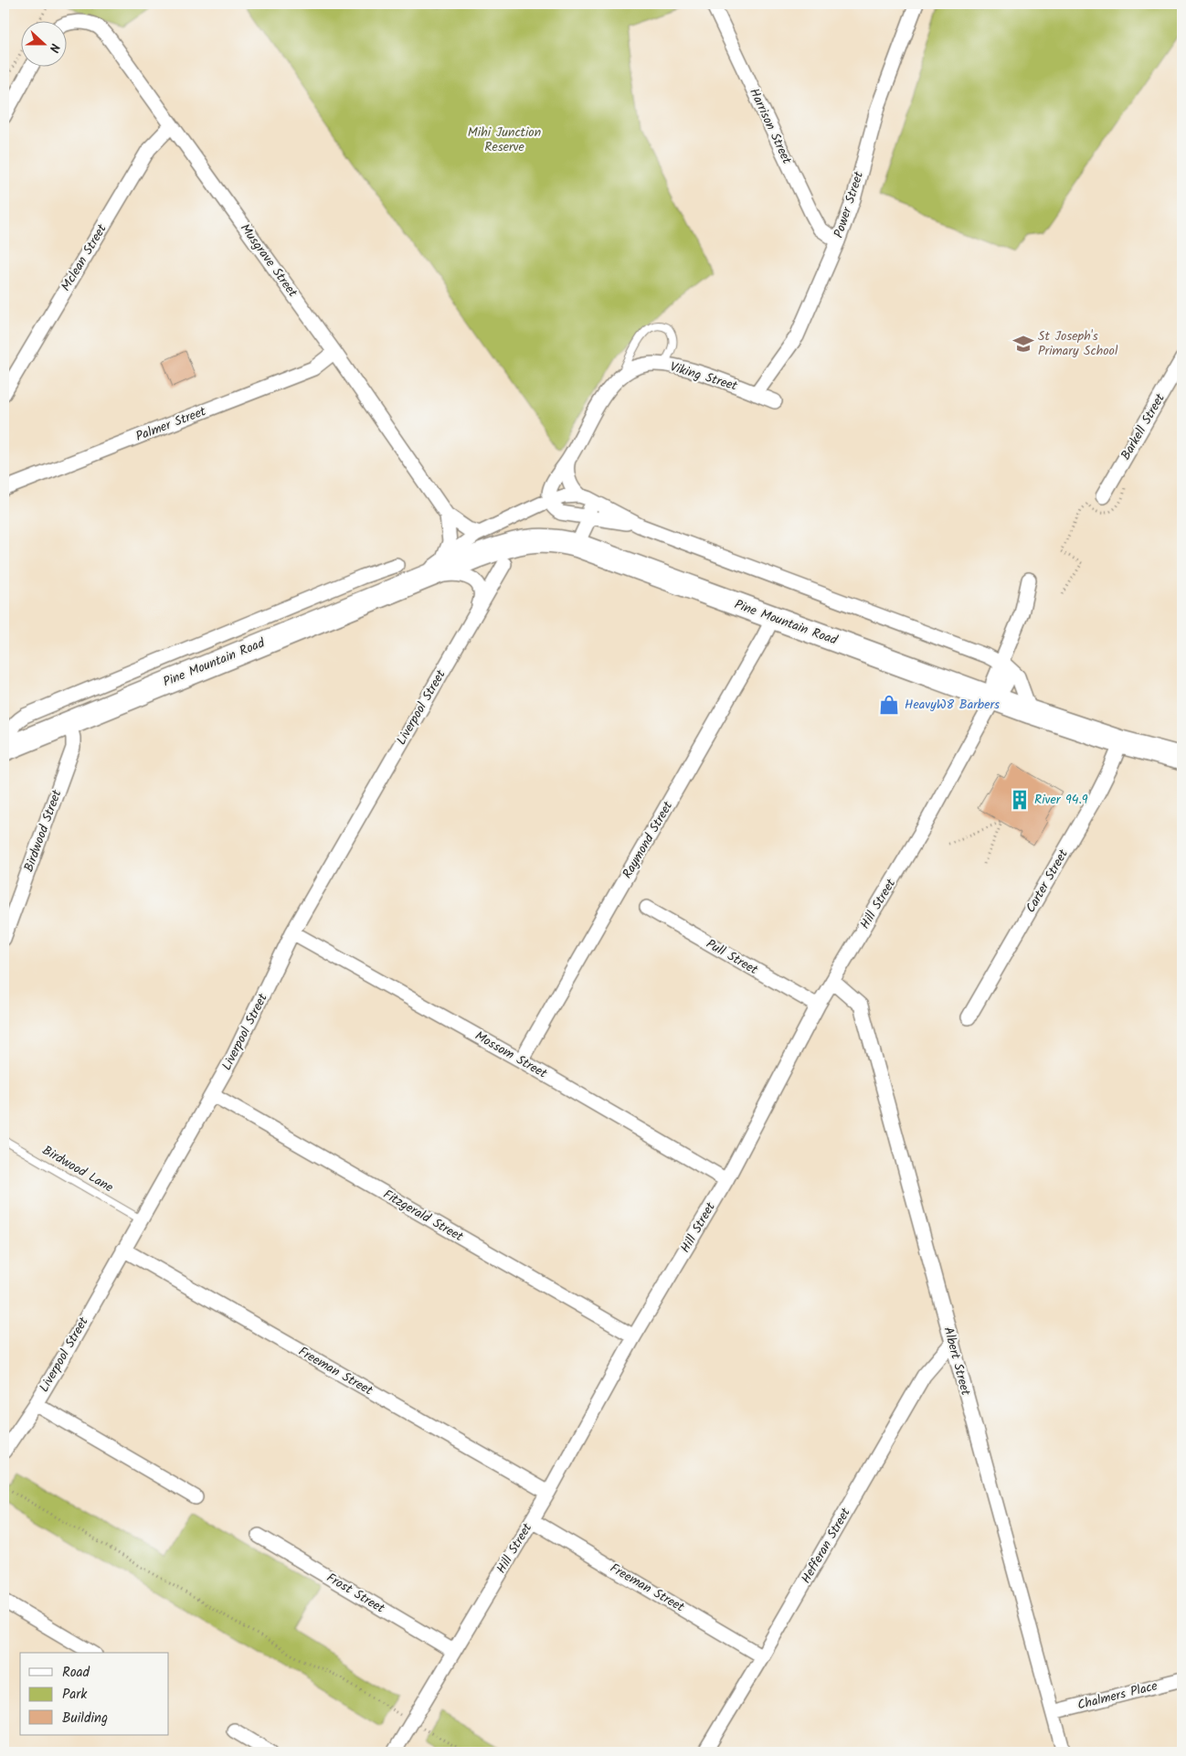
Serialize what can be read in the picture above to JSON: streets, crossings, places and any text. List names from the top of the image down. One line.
{"streets":{"main road":["Pine Mountain Road"],"street":["Harrison Street","Power Street","Mclean Street","Musgrave Street","Viking Street","Palmer Street","Barkell Street","Liverpool Street","Birdwood Street","Raymond Street","Carter Street","Hill Street","Pull Street","Mossom Street","Fitzgerald Street","Albert Street","Freeman Street","Hefferan Street","Frost Street","Chalmers Place"],"lane":["Birdwood Lane"]},"crossings":[["Harrison Street","Power Street"],["Power Street","Viking Street"],["Mclean Street","Musgrave Street"],["Musgrave Street","Palmer Street"],["Musgrave Street","Pine Mountain Road"],["Viking Street","Pine Mountain Road"],["Pine Mountain Road","Birdwood Street"],["Pine Mountain Road","Raymond Street"],["Pine Mountain Road","Carter Street"],["Pine Mountain Road","Hill Street"],["Liverpool Street","Mossom Street"],["Liverpool Street","Birdwood Lane"],["Liverpool Street","Fitzgerald Street"],["Liverpool Street","Freeman Street"],["Raymond Street","Mossom Street"],["Hill Street","Pull Street"],["Hill Street","Mossom Street"],["Hill Street","Fitzgerald Street"],["Hill Street","Albert Street"],["Hill Street","Freeman Street"],["Hill Street","Frost Street"],["Albert Street","Hefferan Street"],["Albert Street","Chalmers Place"],["Freeman Street","Hefferan Street"]],"parks":["Mihi Junction Reserve"],"places":{"school or university":["St Joseph's Primary School"],"shop":["HeavyW8 Barbers"],"building":["River 94.9"]},"legend":["Road","Park","Building"],"north":"right"}
